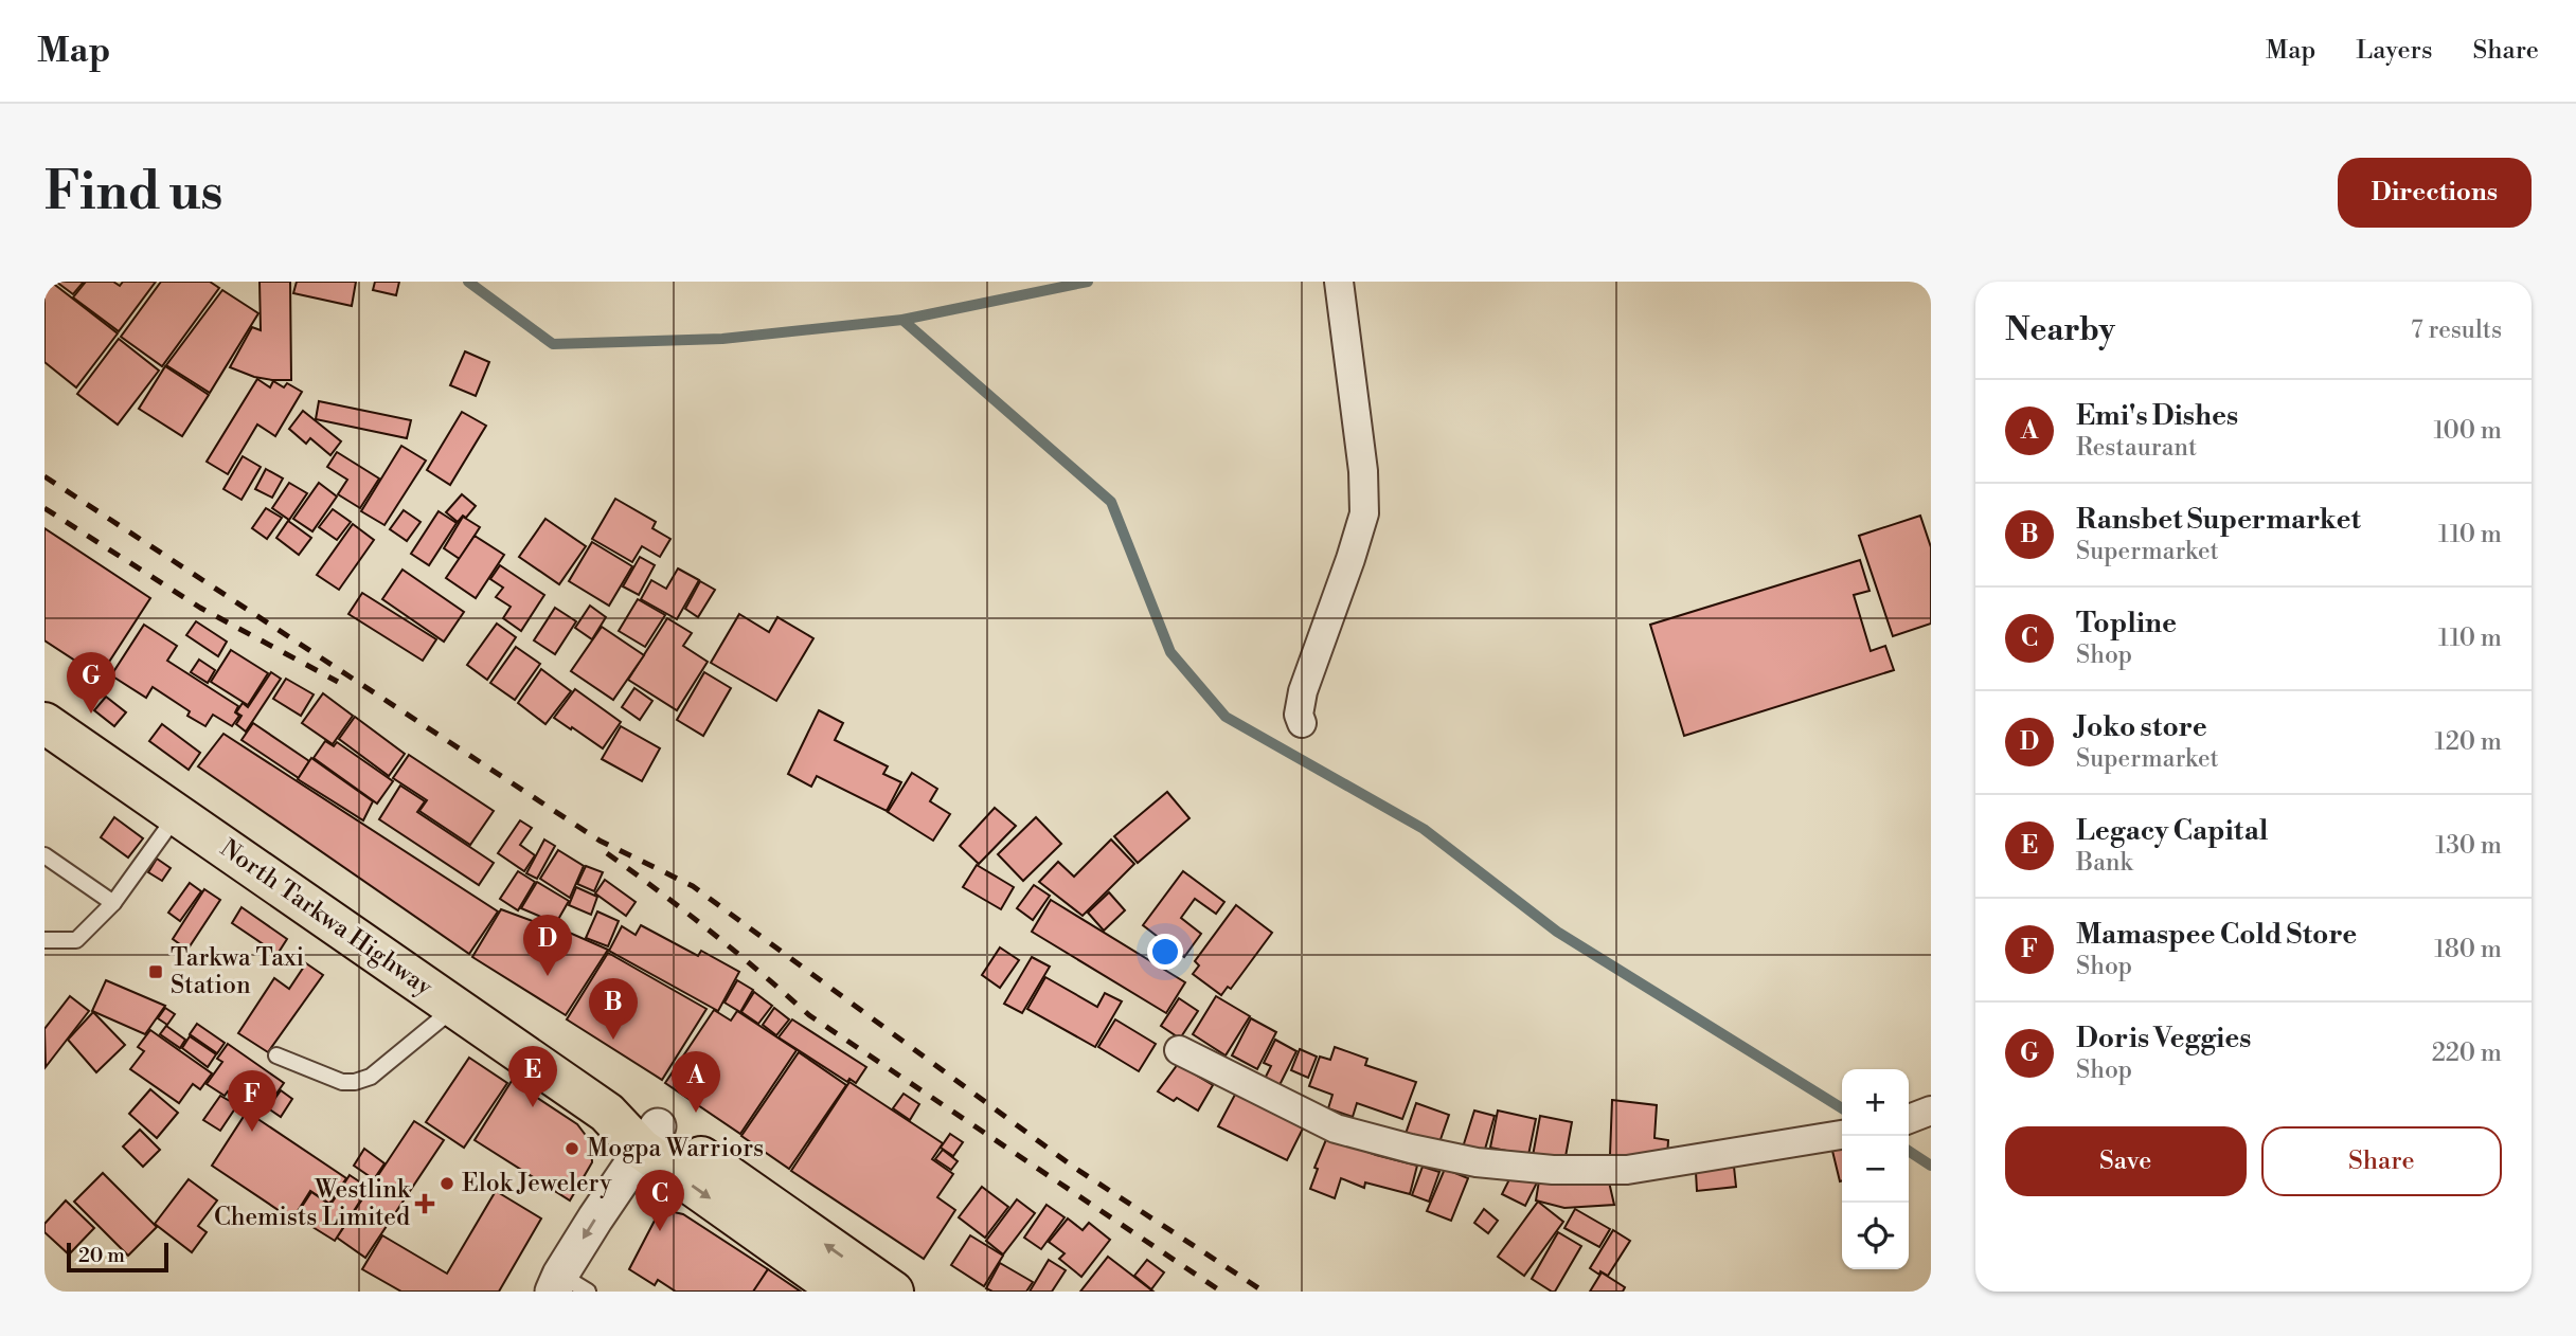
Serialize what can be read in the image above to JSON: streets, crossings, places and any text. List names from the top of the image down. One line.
{"streets":{"main road":["North Tarkwa Highway"]},"places":{"transit":["Tarkwa Taxi Station"],"other":["Mogpa Warriors","Elok Jewelery"],"health":["Westlink Chemists Limited"]},"scale_bar":"20 m","page":{"header":"Map","nav":["Map","Layers","Share"],"buttons":["Directions",["Save","Share"]],"title":"Find us","heading":["Nearby","7 results"],"list":[{"mark":"A","name":"Emi's Dishes","note":"Restaurant","value":"100 m"},{"mark":"B","name":"Ransbet Supermarket","note":"Supermarket","value":"110 m"},{"mark":"C","name":"Topline","note":"Shop","value":"110 m"},{"mark":"D","name":"Joko store","note":"Supermarket","value":"120 m"},{"mark":"E","name":"Legacy Capital","note":"Bank","value":"130 m"},{"mark":"F","name":"Mamaspee Cold Store","note":"Shop","value":"180 m"},{"mark":"G","name":"Doris Veggies","note":"Shop","value":"220 m"}],"pins":["G","D","B","E","A","F","C"],"map_buttons":["+","−"],"scale":"20 m"}}
